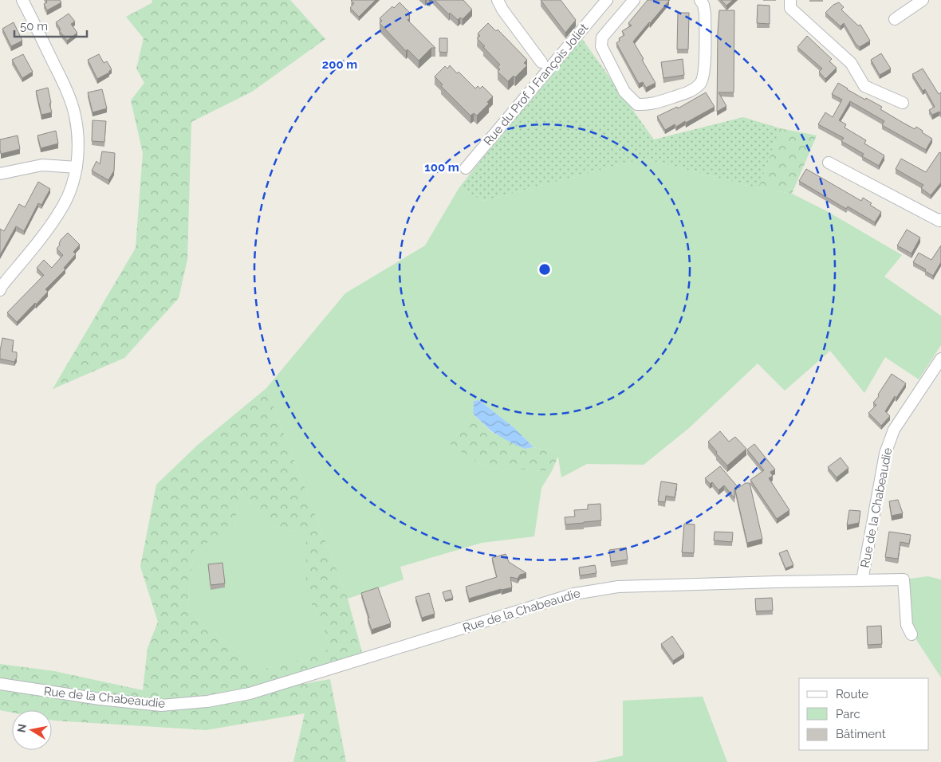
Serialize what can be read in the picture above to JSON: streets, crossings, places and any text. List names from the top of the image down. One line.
{"streets":{"street":["Rue du Prof J François Joliet","Rue de la Chabeaudie"]},"legend":["Route","Parc","Bâtiment"],"scale_bar":"50 m","north":"left","rings":["200 m","100 m"]}
